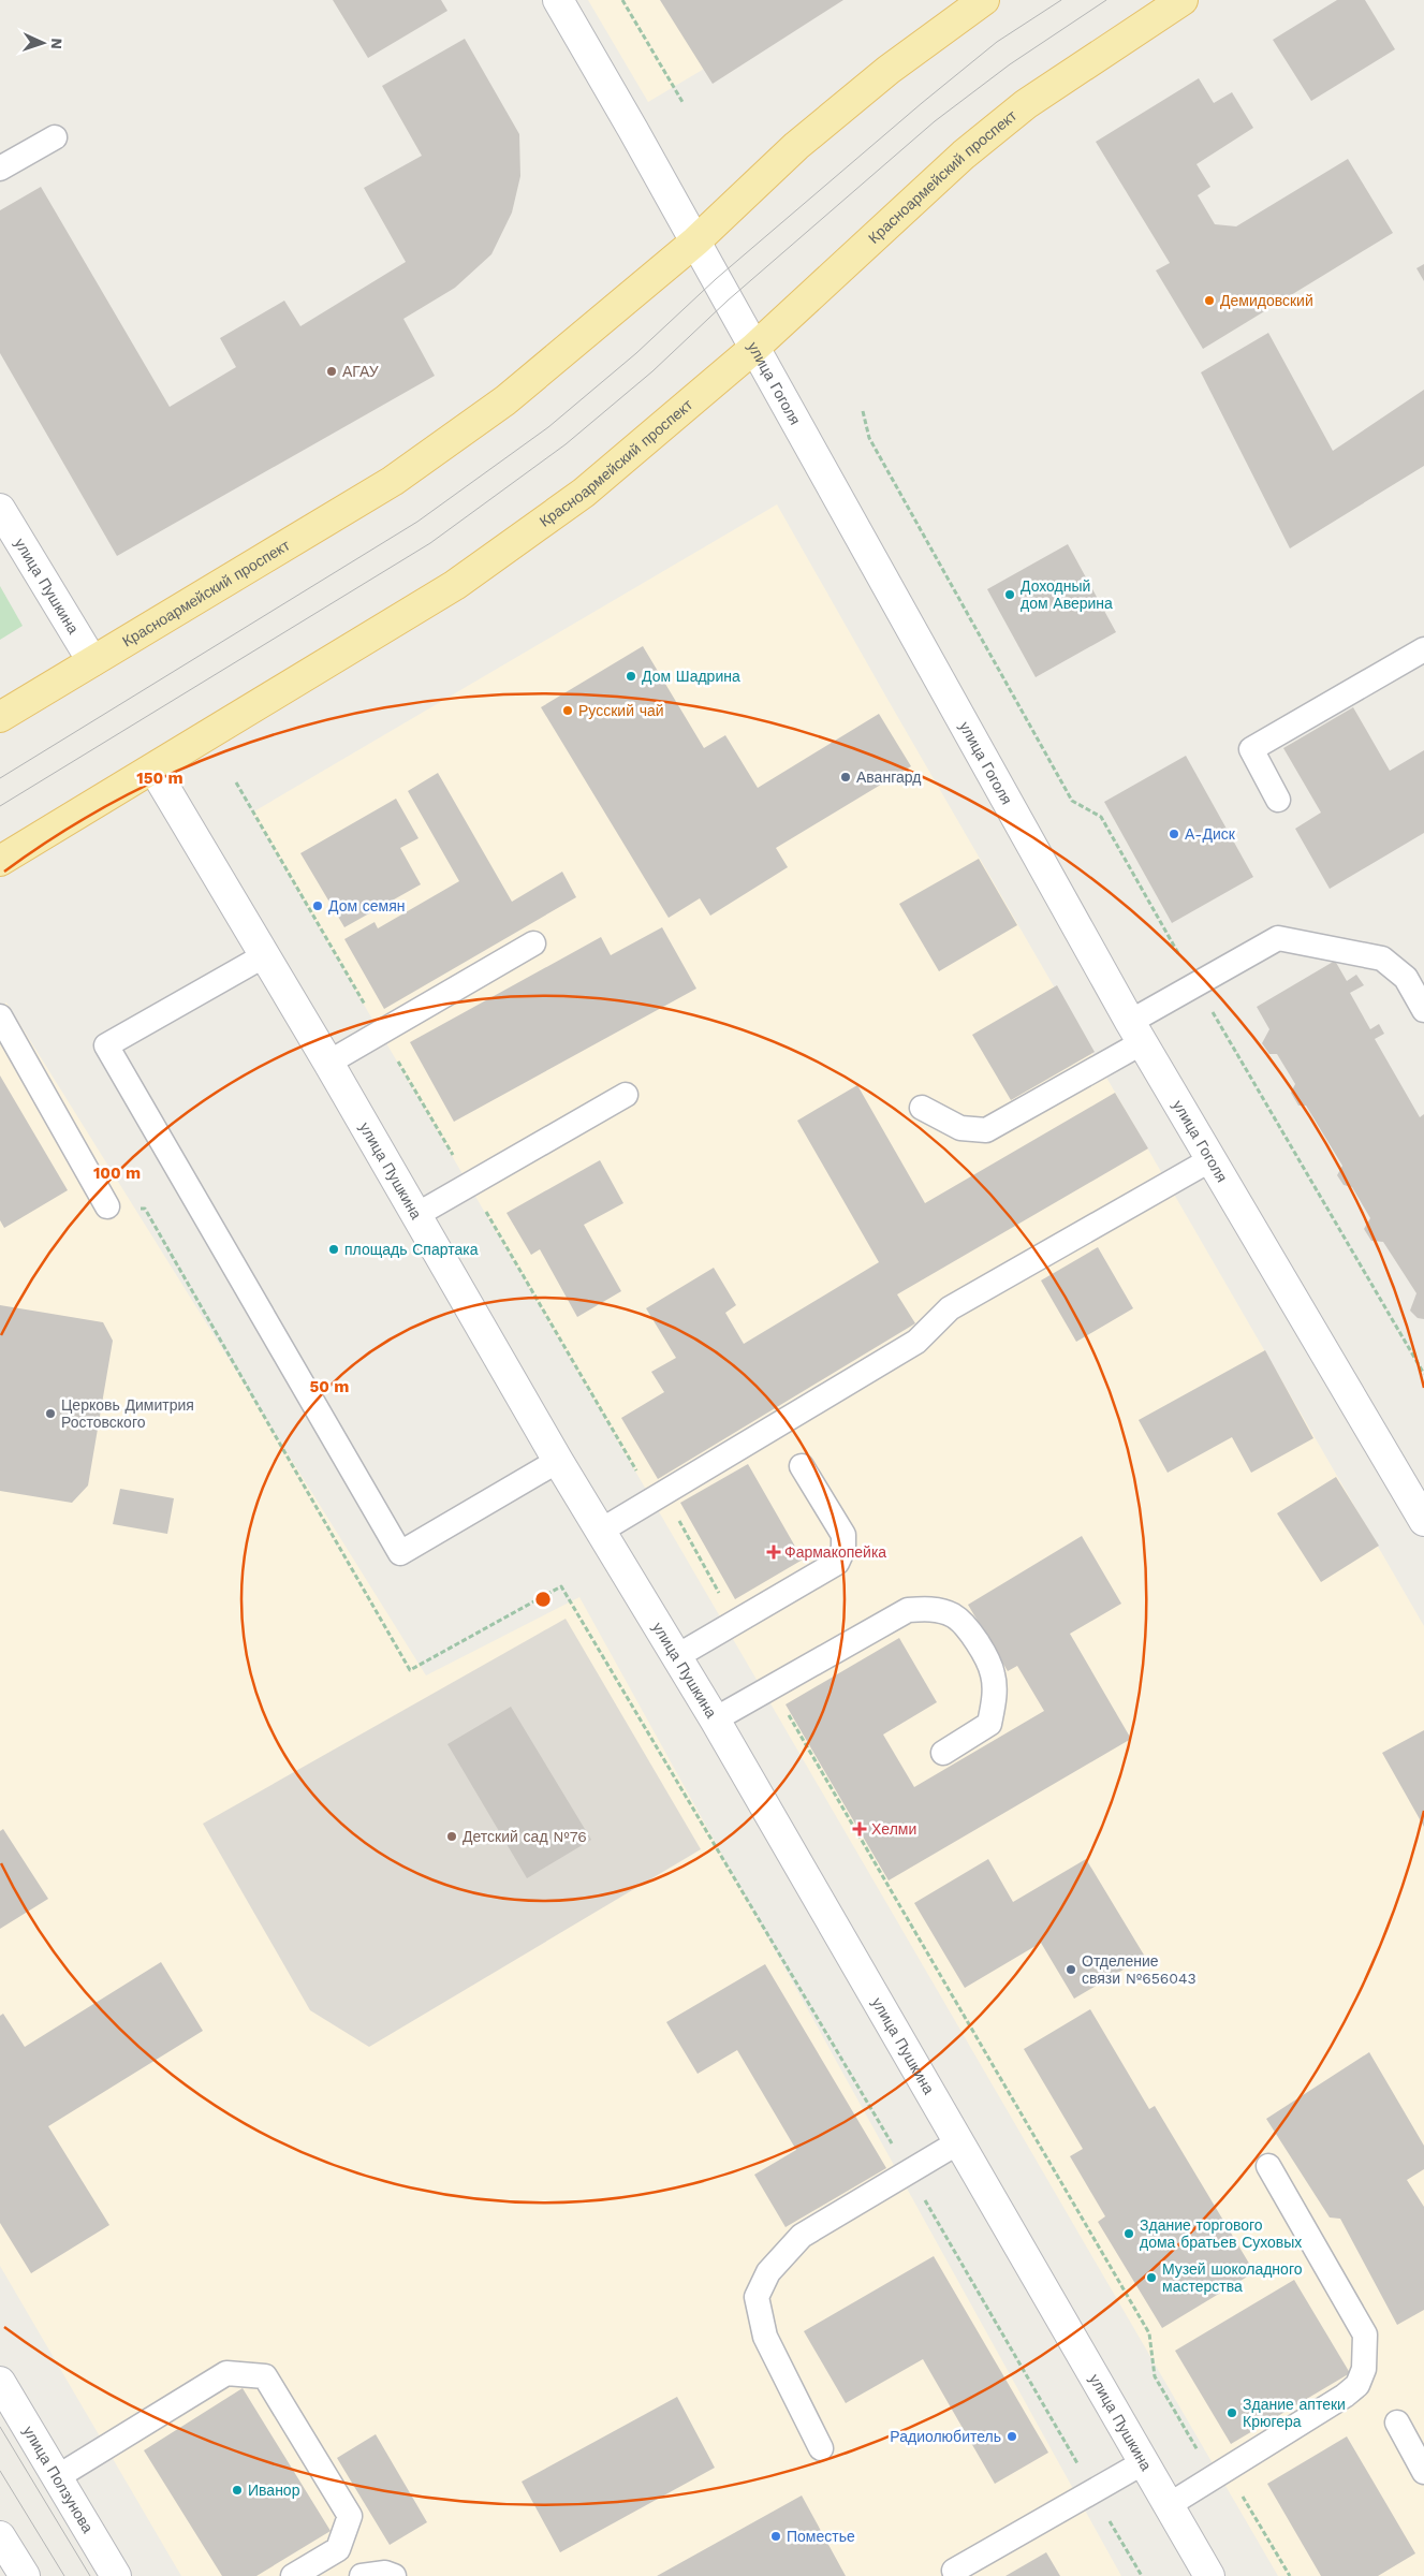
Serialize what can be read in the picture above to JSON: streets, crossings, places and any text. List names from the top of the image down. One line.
{"streets":{"main road":["Красноармейский проспект"],"street":["улица Гоголя","улица Пушкина","улица Ползунова"]},"crossings":[["Красноармейский проспект","улица Гоголя"],["Красноармейский проспект","улица Пушкина"]],"places":{"other":["Демидовский","АГАУ","Доходный дом Аверина","Дом Шадрина","Русский чай","Авангард","А-Диск","Дом семян","площадь Спартака","Церковь Димитрия Ростовского","Детский сад №76","Отделение связи №656043","Здание торгового дома братьев Суховых","Музей шоколадного мастерства","Здание аптеки Крюгера","Радиолюбитель","Иванор","Поместье"],"health":["Фармакопейка","Хелми"]},"north":"right","rings":["150 m","100 m","50 m"]}
